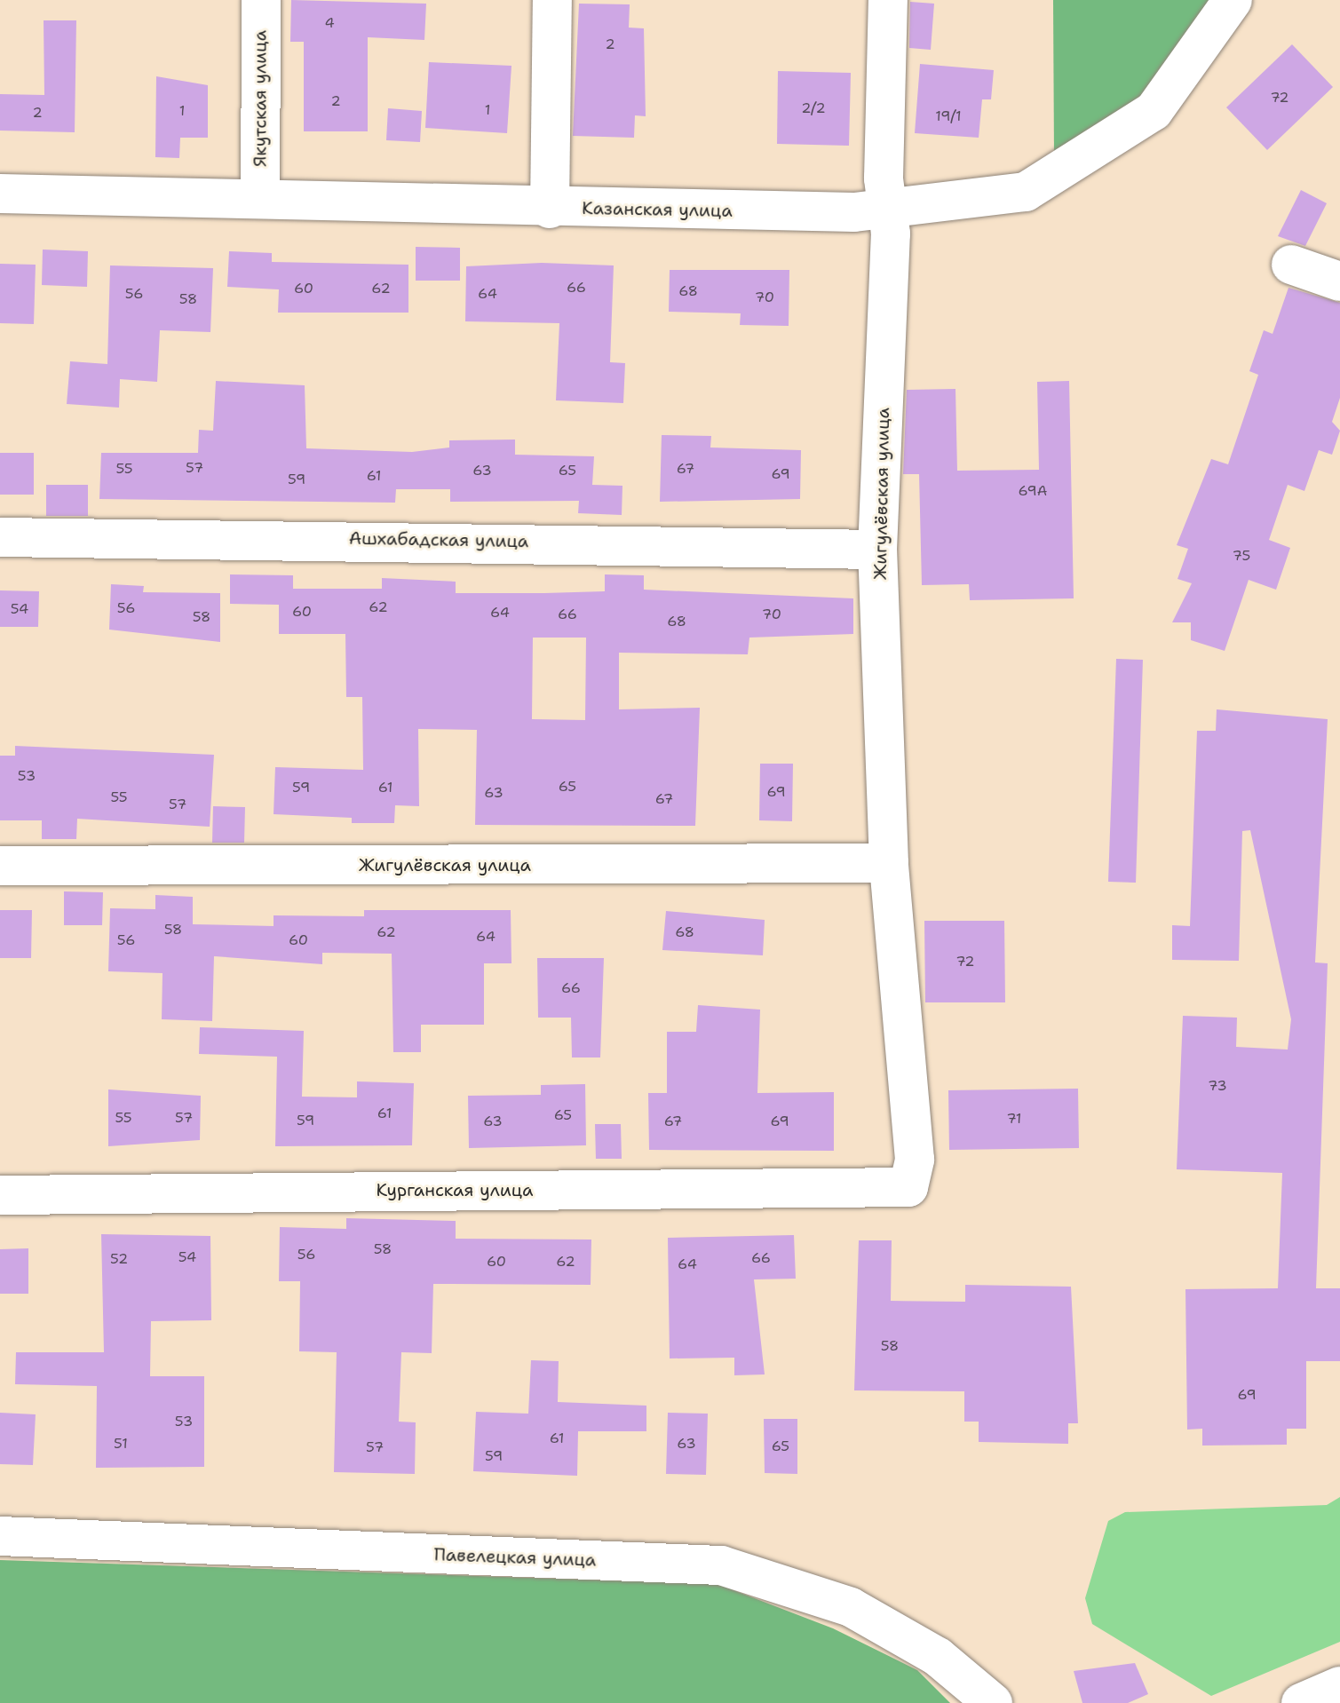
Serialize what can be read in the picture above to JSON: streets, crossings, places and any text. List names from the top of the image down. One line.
{"streets":{"street":["Якутская улица","Казанская улица","Жигулёвская улица","Ашхабадская улица","Курганская улица","Павелецкая улица"]},"crossings":[["Якутская улица","Казанская улица"],["Казанская улица","Жигулёвская улица"],["Жигулёвская улица","Ашхабадская улица"],["Жигулёвская улица","Курганская улица"]],"house_numbers":["4","2","72","2","2/2","1","1","2","19/1","66","60","62","68","56","64","70","58","57","55","67","63","65","69","61","59","69А","75","62","56","54","60","64","66","70","58","68","53","65","59","61","69","63","55","67","57","58","62","68","64","56","60","72","66","73","61","65","55","57","71","59","63","67","69","58","56","54","66","52","60","62","64","58","69","53","61","51","63","65","57","59"]}
